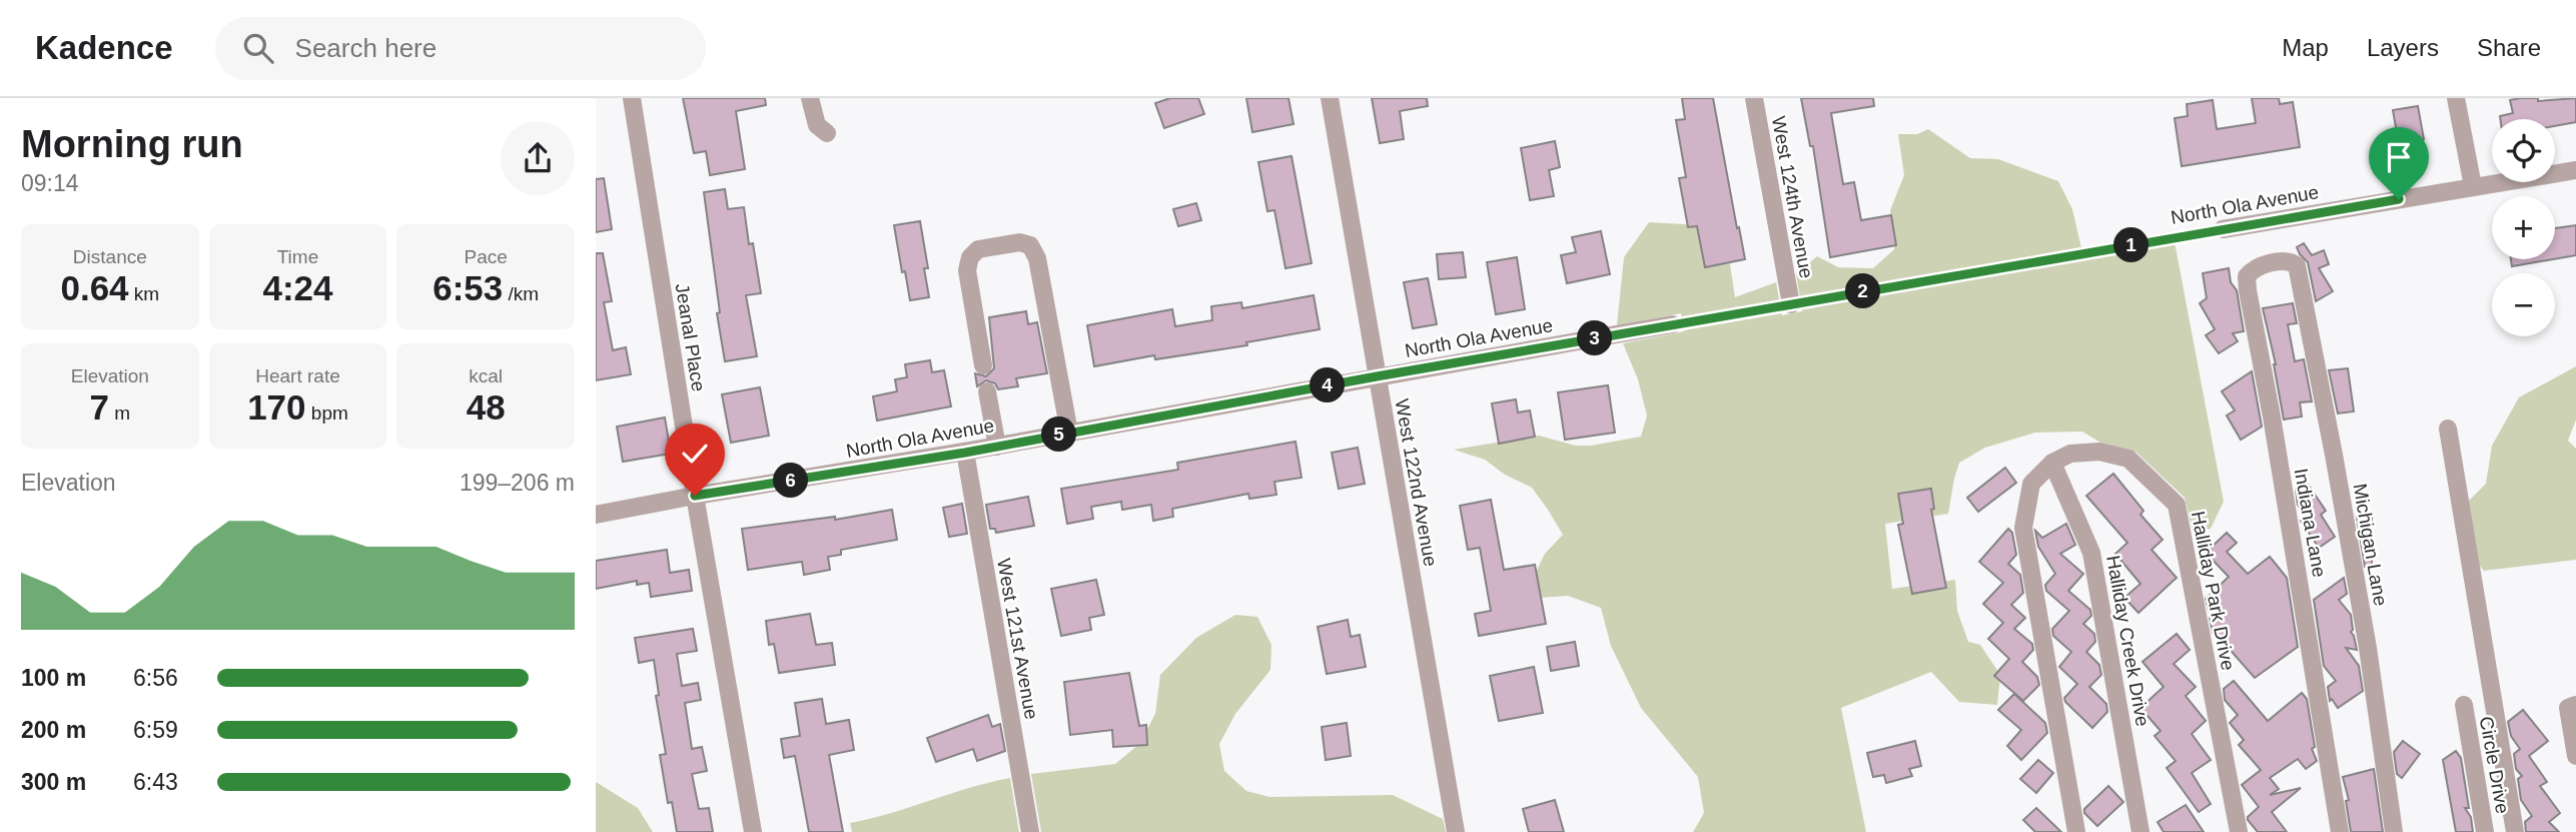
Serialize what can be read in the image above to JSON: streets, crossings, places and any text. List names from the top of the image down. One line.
{"streets":{"street":["West 124th Avenue","North Ola Avenue","Jeanal Place","West 122nd Avenue","Indiana Lane","Michigan Lane","Halliday Park Drive","West 121st Avenue","Halliday Creek Drive","Circle Drive"]},"crossings":[["West 124th Avenue","North Ola Avenue"],["North Ola Avenue","Jeanal Place"],["North Ola Avenue","West 122nd Avenue"],["North Ola Avenue","West 121st Avenue"],["Indiana Lane","Michigan Lane"],["Halliday Park Drive","Halliday Creek Drive"]],"page":{"header":"Kadence","search":"Search here","nav":["Map","Layers","Share"],"heading":["Morning run","09:14"],"map_buttons":["+","−"],"stats":[["Distance","0.64 km"],["Time","4:24"],["Pace","6:53 /km"],["Elevation","7 m"],["Heart rate","170 bpm"],["kcal","48"]],"pins":["1","2","3","4","5","6"],"chart":["Elevation","199–206 m"],"list":[{"name":"100 m","note":"6:56"},{"name":"200 m","note":"6:59"},{"name":"300 m","note":"6:43"}]}}
